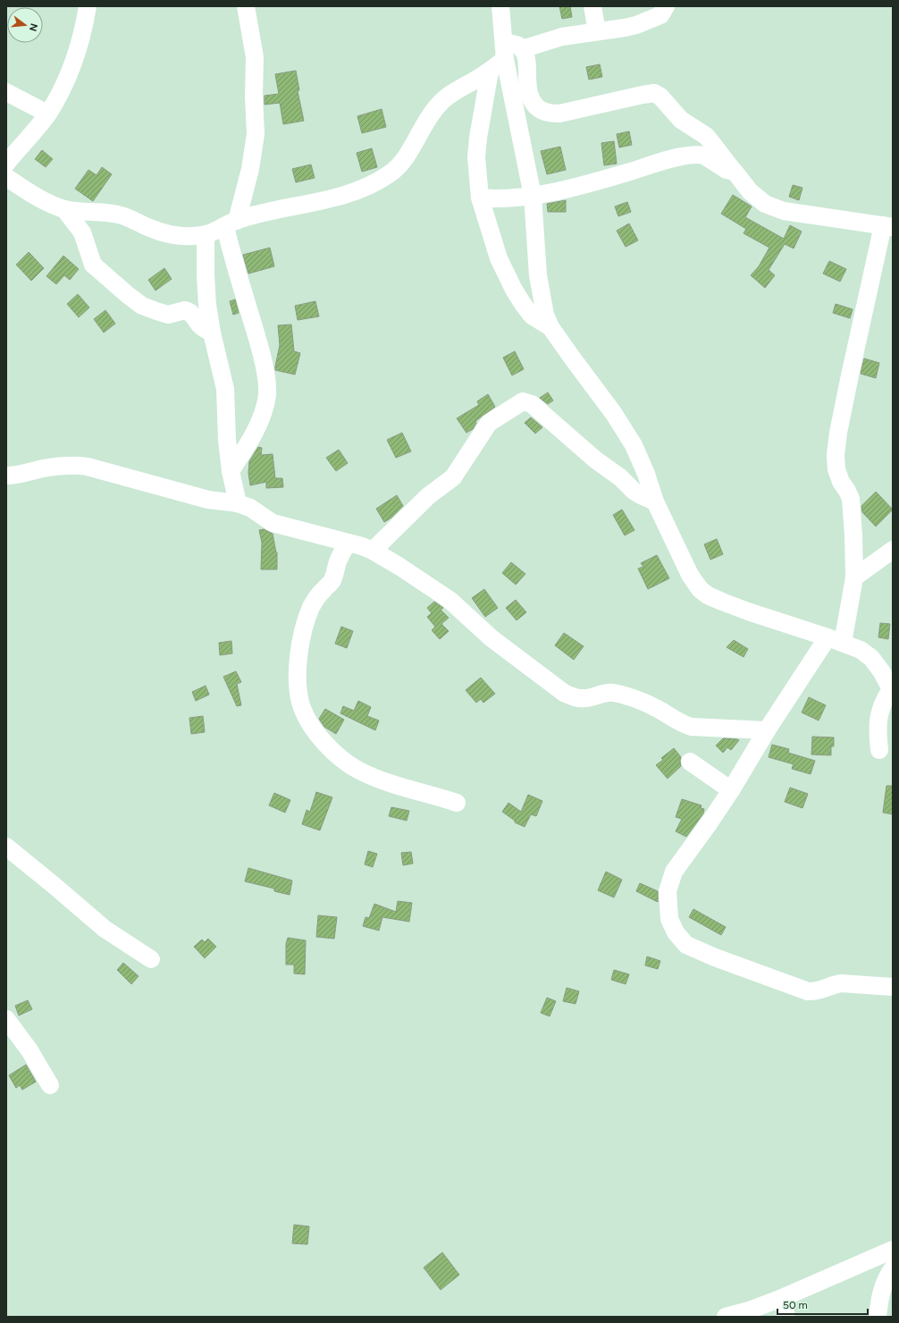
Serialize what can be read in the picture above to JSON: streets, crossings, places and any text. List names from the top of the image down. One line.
{"scale_bar":"50 m","north":"right"}
